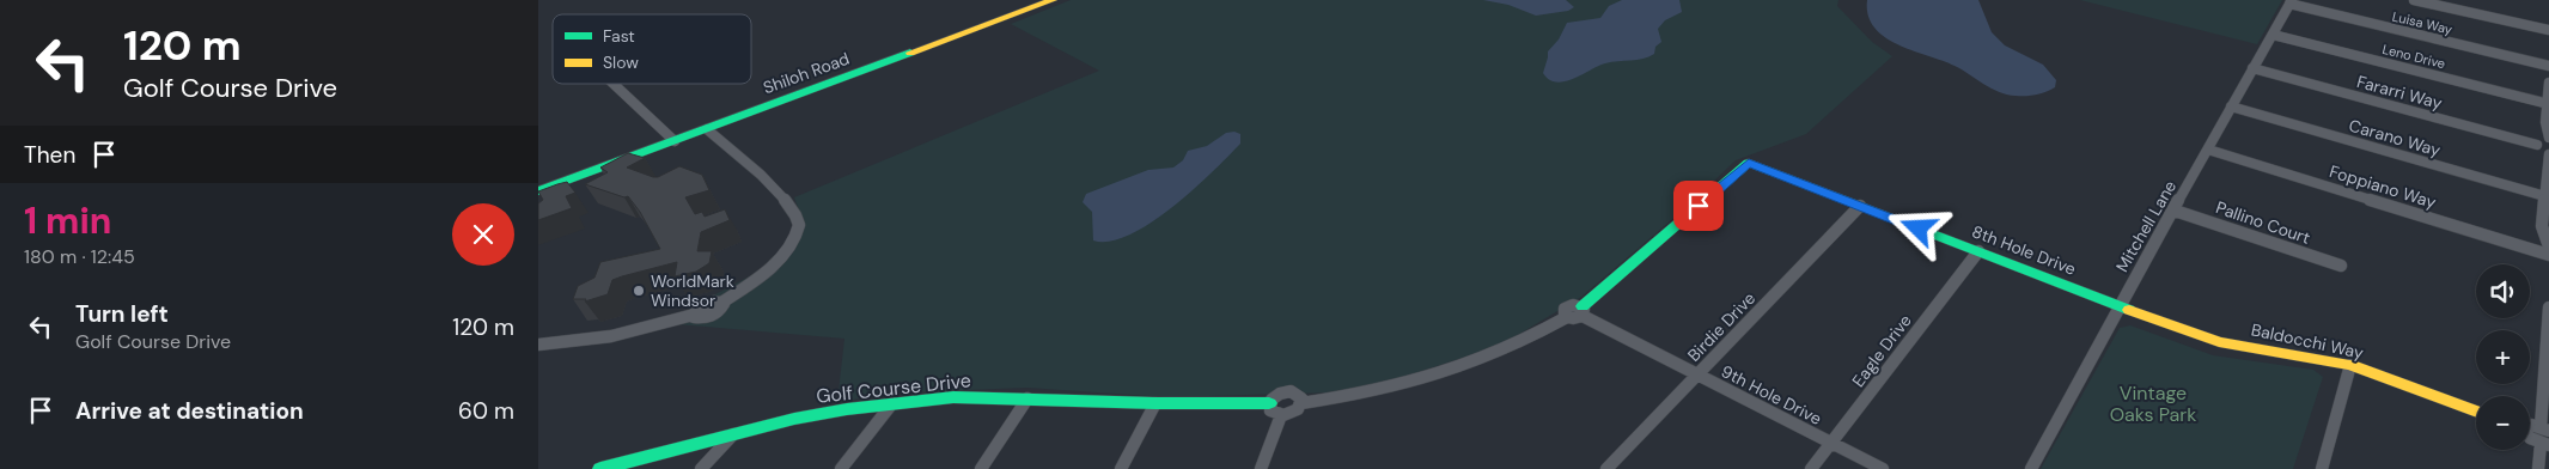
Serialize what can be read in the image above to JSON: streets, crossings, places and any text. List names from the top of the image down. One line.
{"streets":{"street":["Luisa Way","Leno Drive","Shiloh Road","Fararri Way","Carano Way","Foppiano Way","Pallino Court","Mitchell Lane","8th Hole Drive","Birdie Drive","Baldocchi Way","Eagle Drive","Golf Course Drive","9th Hole Drive"]},"crossings":[["Luisa Way","Mitchell Lane"],["Leno Drive","Mitchell Lane"],["Fararri Way","Mitchell Lane"],["Carano Way","Mitchell Lane"],["Foppiano Way","Mitchell Lane"],["Pallino Court","Mitchell Lane"],["Mitchell Lane","8th Hole Drive"],["Mitchell Lane","Baldocchi Way"],["8th Hole Drive","Birdie Drive"],["8th Hole Drive","Baldocchi Way"],["8th Hole Drive","Eagle Drive"],["8th Hole Drive","9th Hole Drive"],["Birdie Drive","9th Hole Drive"],["Eagle Drive","9th Hole Drive"]],"parks":["Vintage Oaks Park"],"places":["WorldMark Windsor"],"legend":["Fast","Slow"],"page":{"turn":["120 m","Golf Course Drive"],"then":"Then","heading":["1 min","180 m · 12:45"],"map_buttons":["+","−"],"list":[{"name":"Turn left","note":"Golf Course Drive","value":"120 m"},{"name":"Arrive at destination","value":"60 m"}]}}
